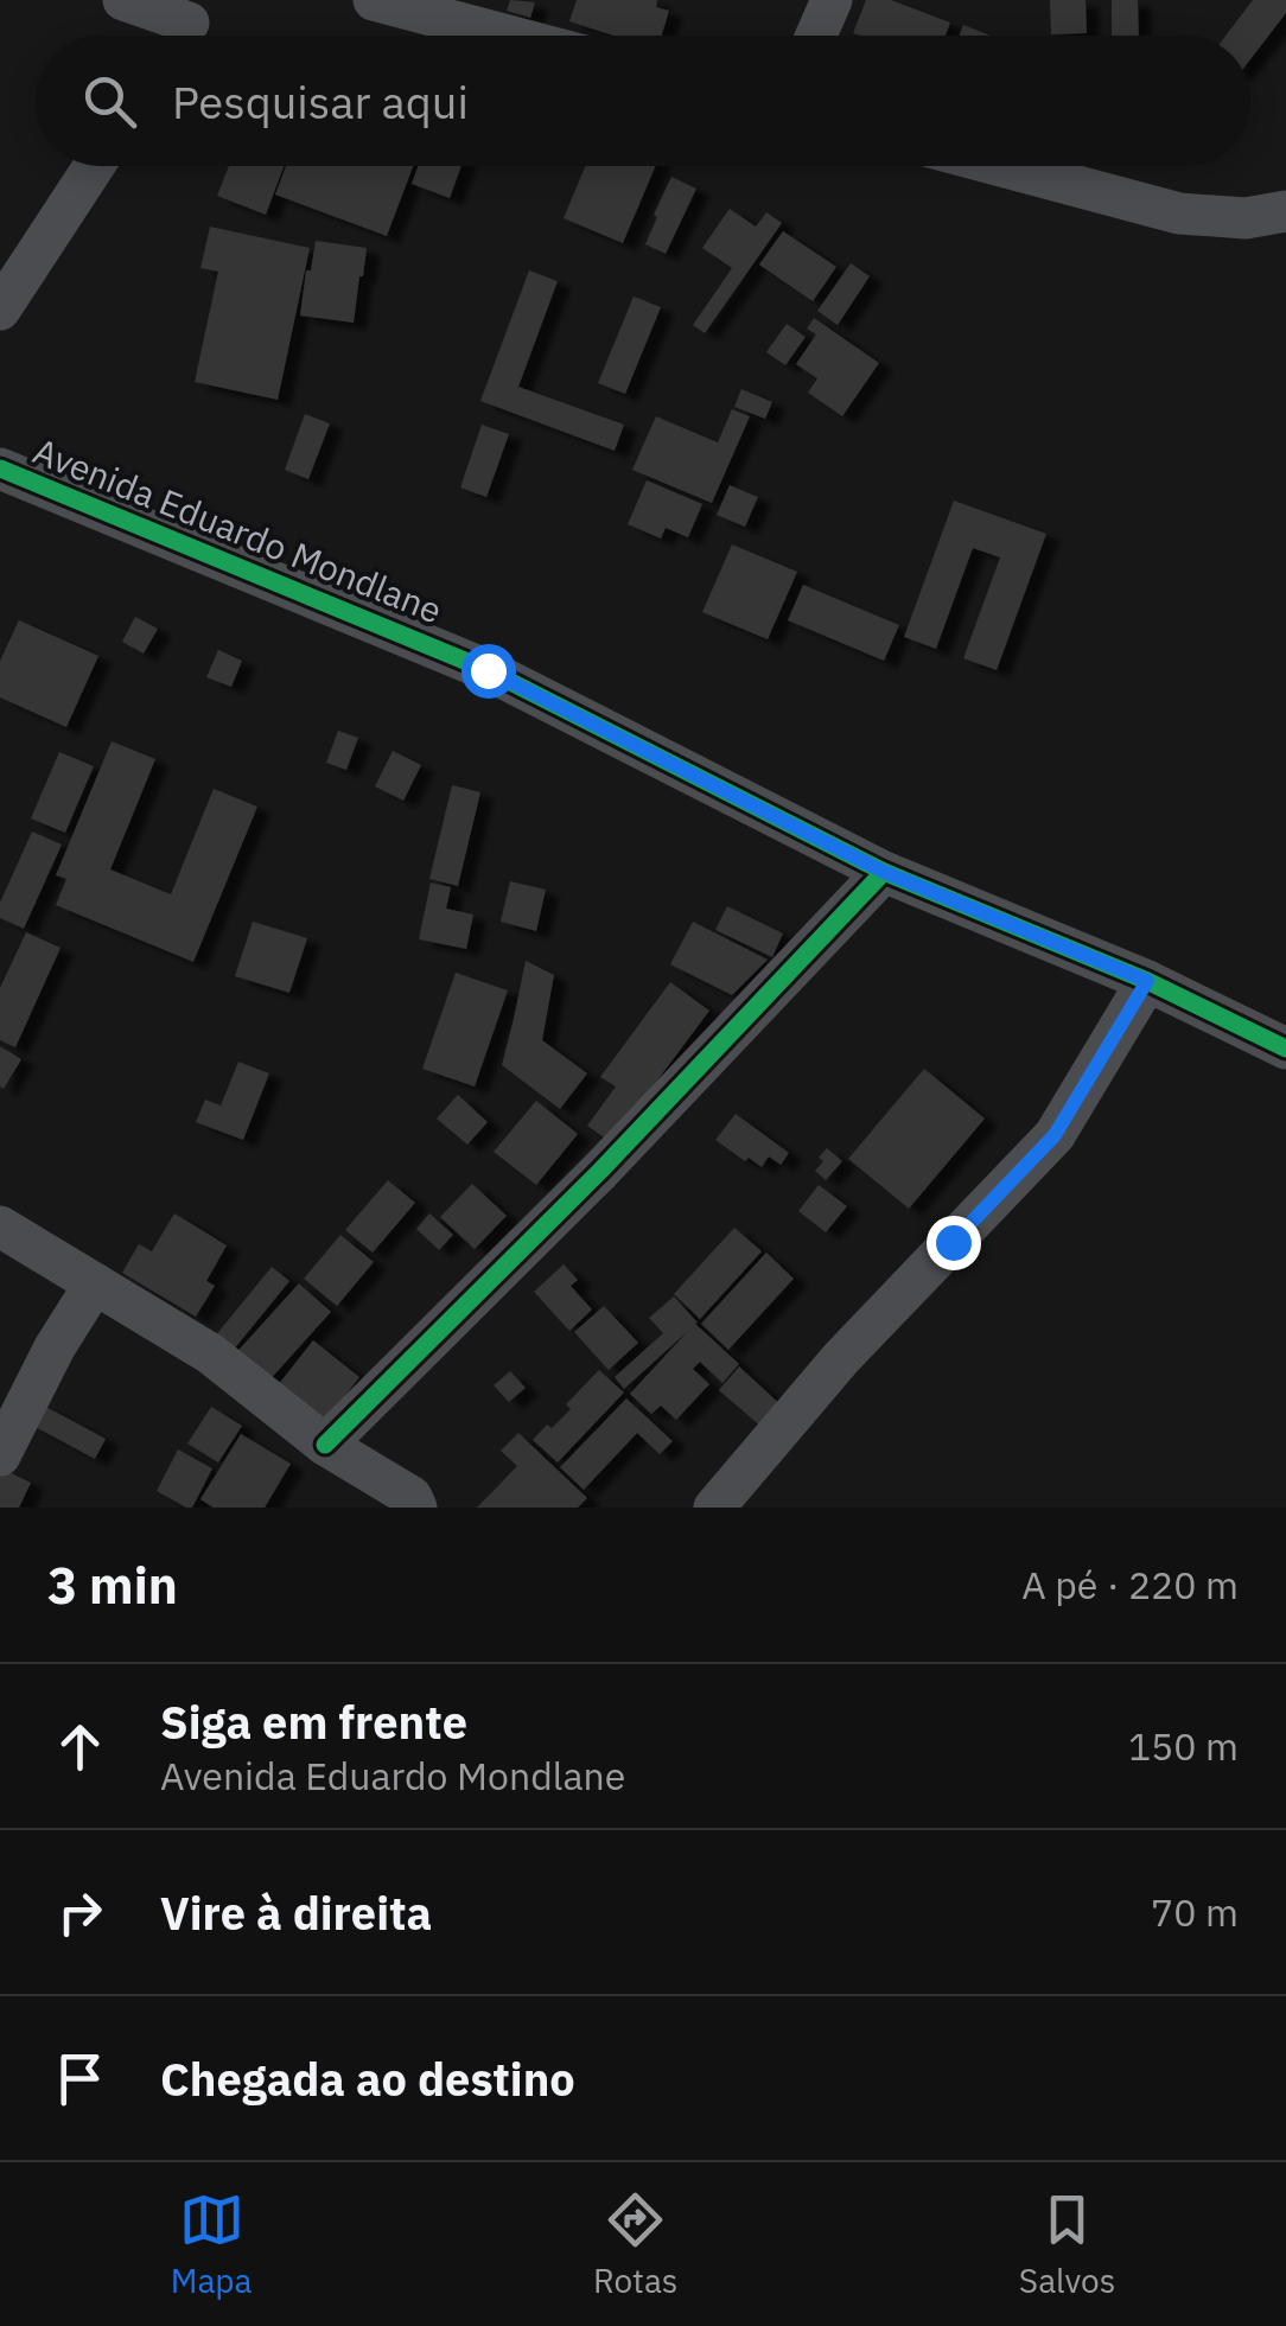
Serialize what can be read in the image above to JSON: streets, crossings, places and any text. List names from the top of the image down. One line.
{"streets":{"street":["Avenida Eduardo Mondlane"]},"page":{"search":"Pesquisar aqui","heading":["3 min","A pé · 220 m"],"list":[["Siga em frente","Avenida Eduardo Mondlane","150 m"],["Vire à direita","70 m"],"Chegada ao destino"],"nav":["Mapa","Rotas","Salvos"]}}
